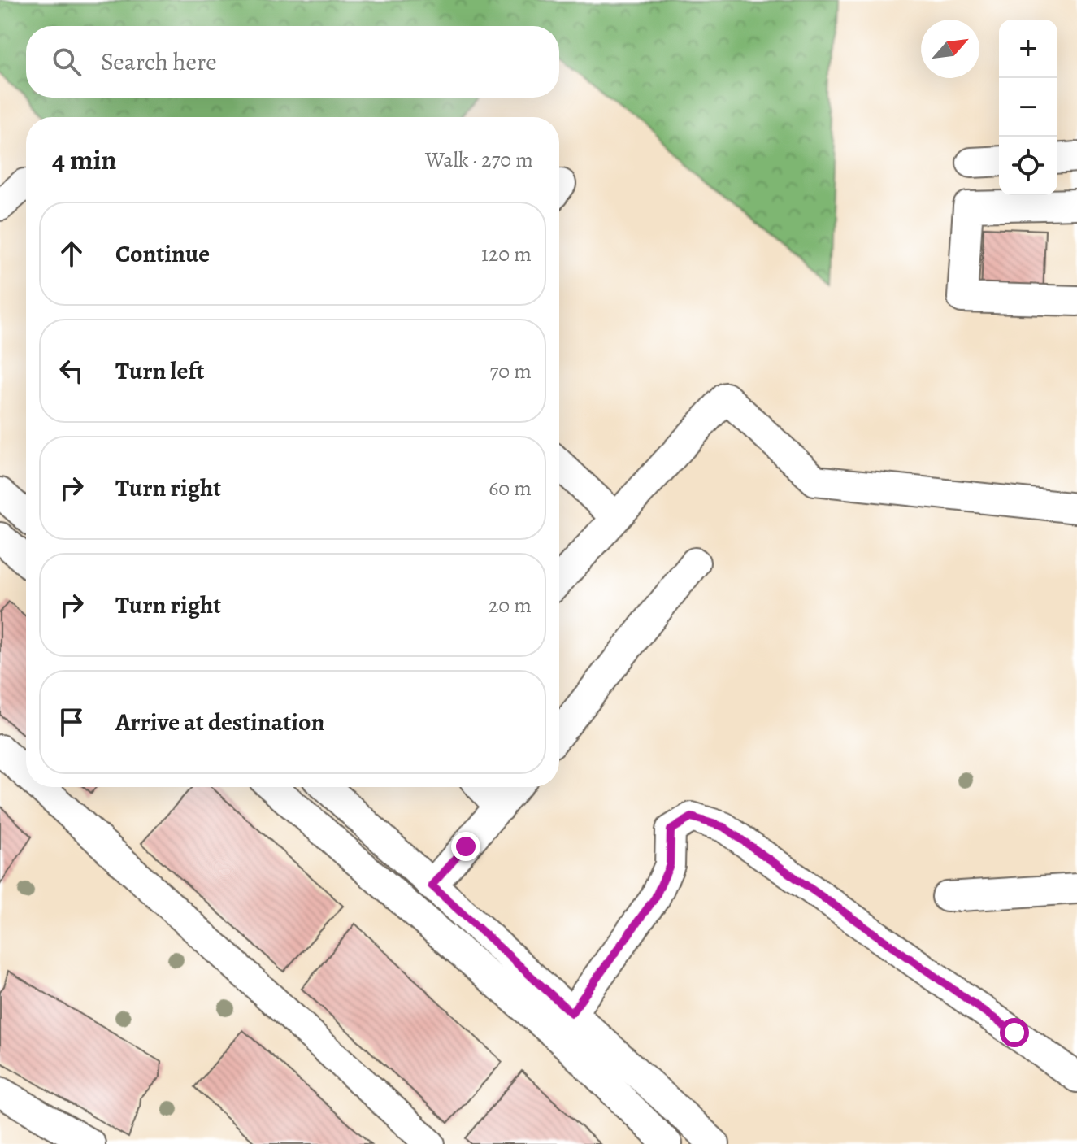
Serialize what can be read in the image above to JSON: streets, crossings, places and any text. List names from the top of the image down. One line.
{"north":"top right","page":{"map_buttons":["+","−"],"search":"Search here","heading":["4 min","Walk · 270 m"],"list":[["Continue","120 m"],["Turn left","70 m"],["Turn right","60 m"],["Turn right","20 m"],"Arrive at destination"]}}
